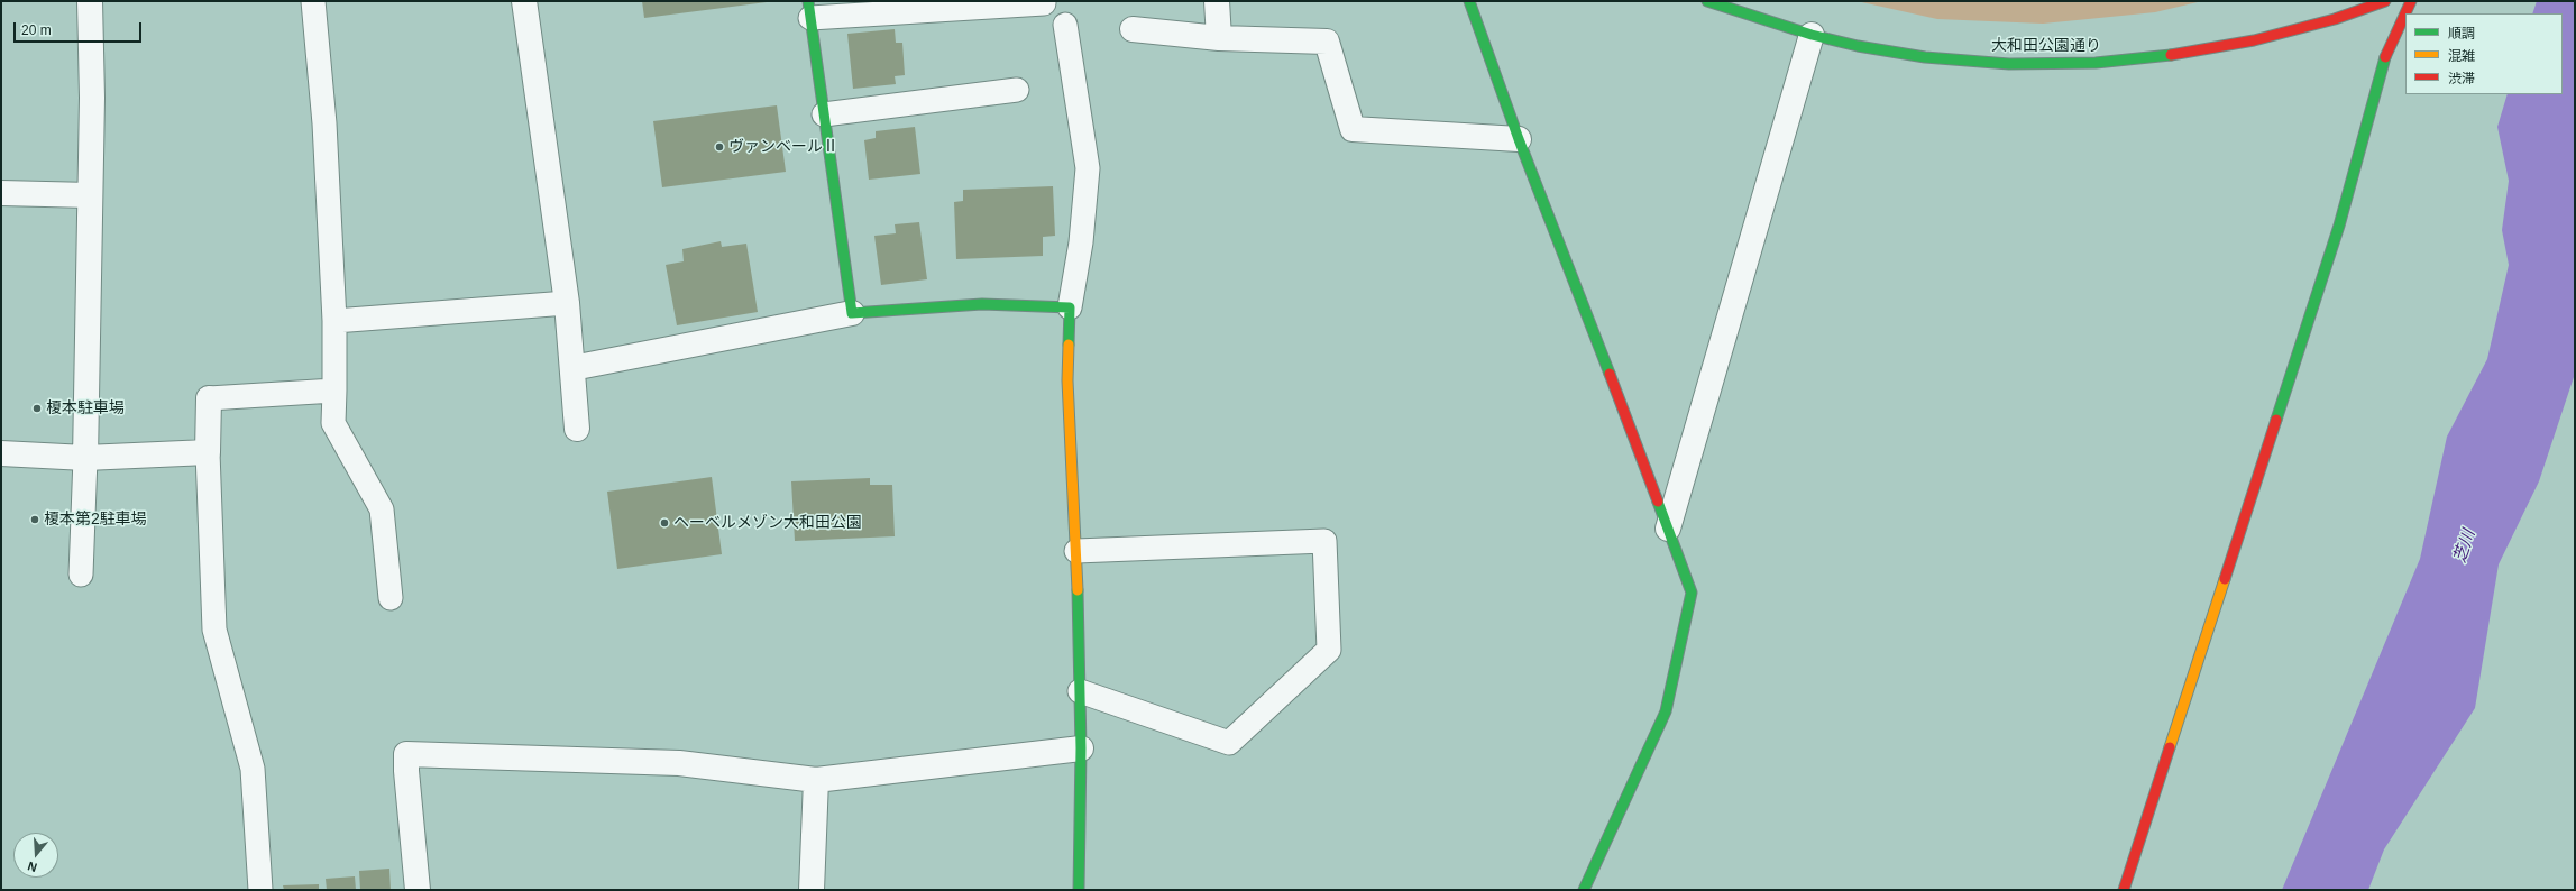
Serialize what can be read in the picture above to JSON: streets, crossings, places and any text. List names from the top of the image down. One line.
{"streets":{"street":["大和田公園通り"]},"water":["芝川"],"places":["ヴァンベールⅡ","榎本駐車場","榎本第2駐車場","ヘーベルメゾン大和田公園"],"legend":["順調","混雑","渋滞"],"scale_bar":"20 m","north":"bottom"}
